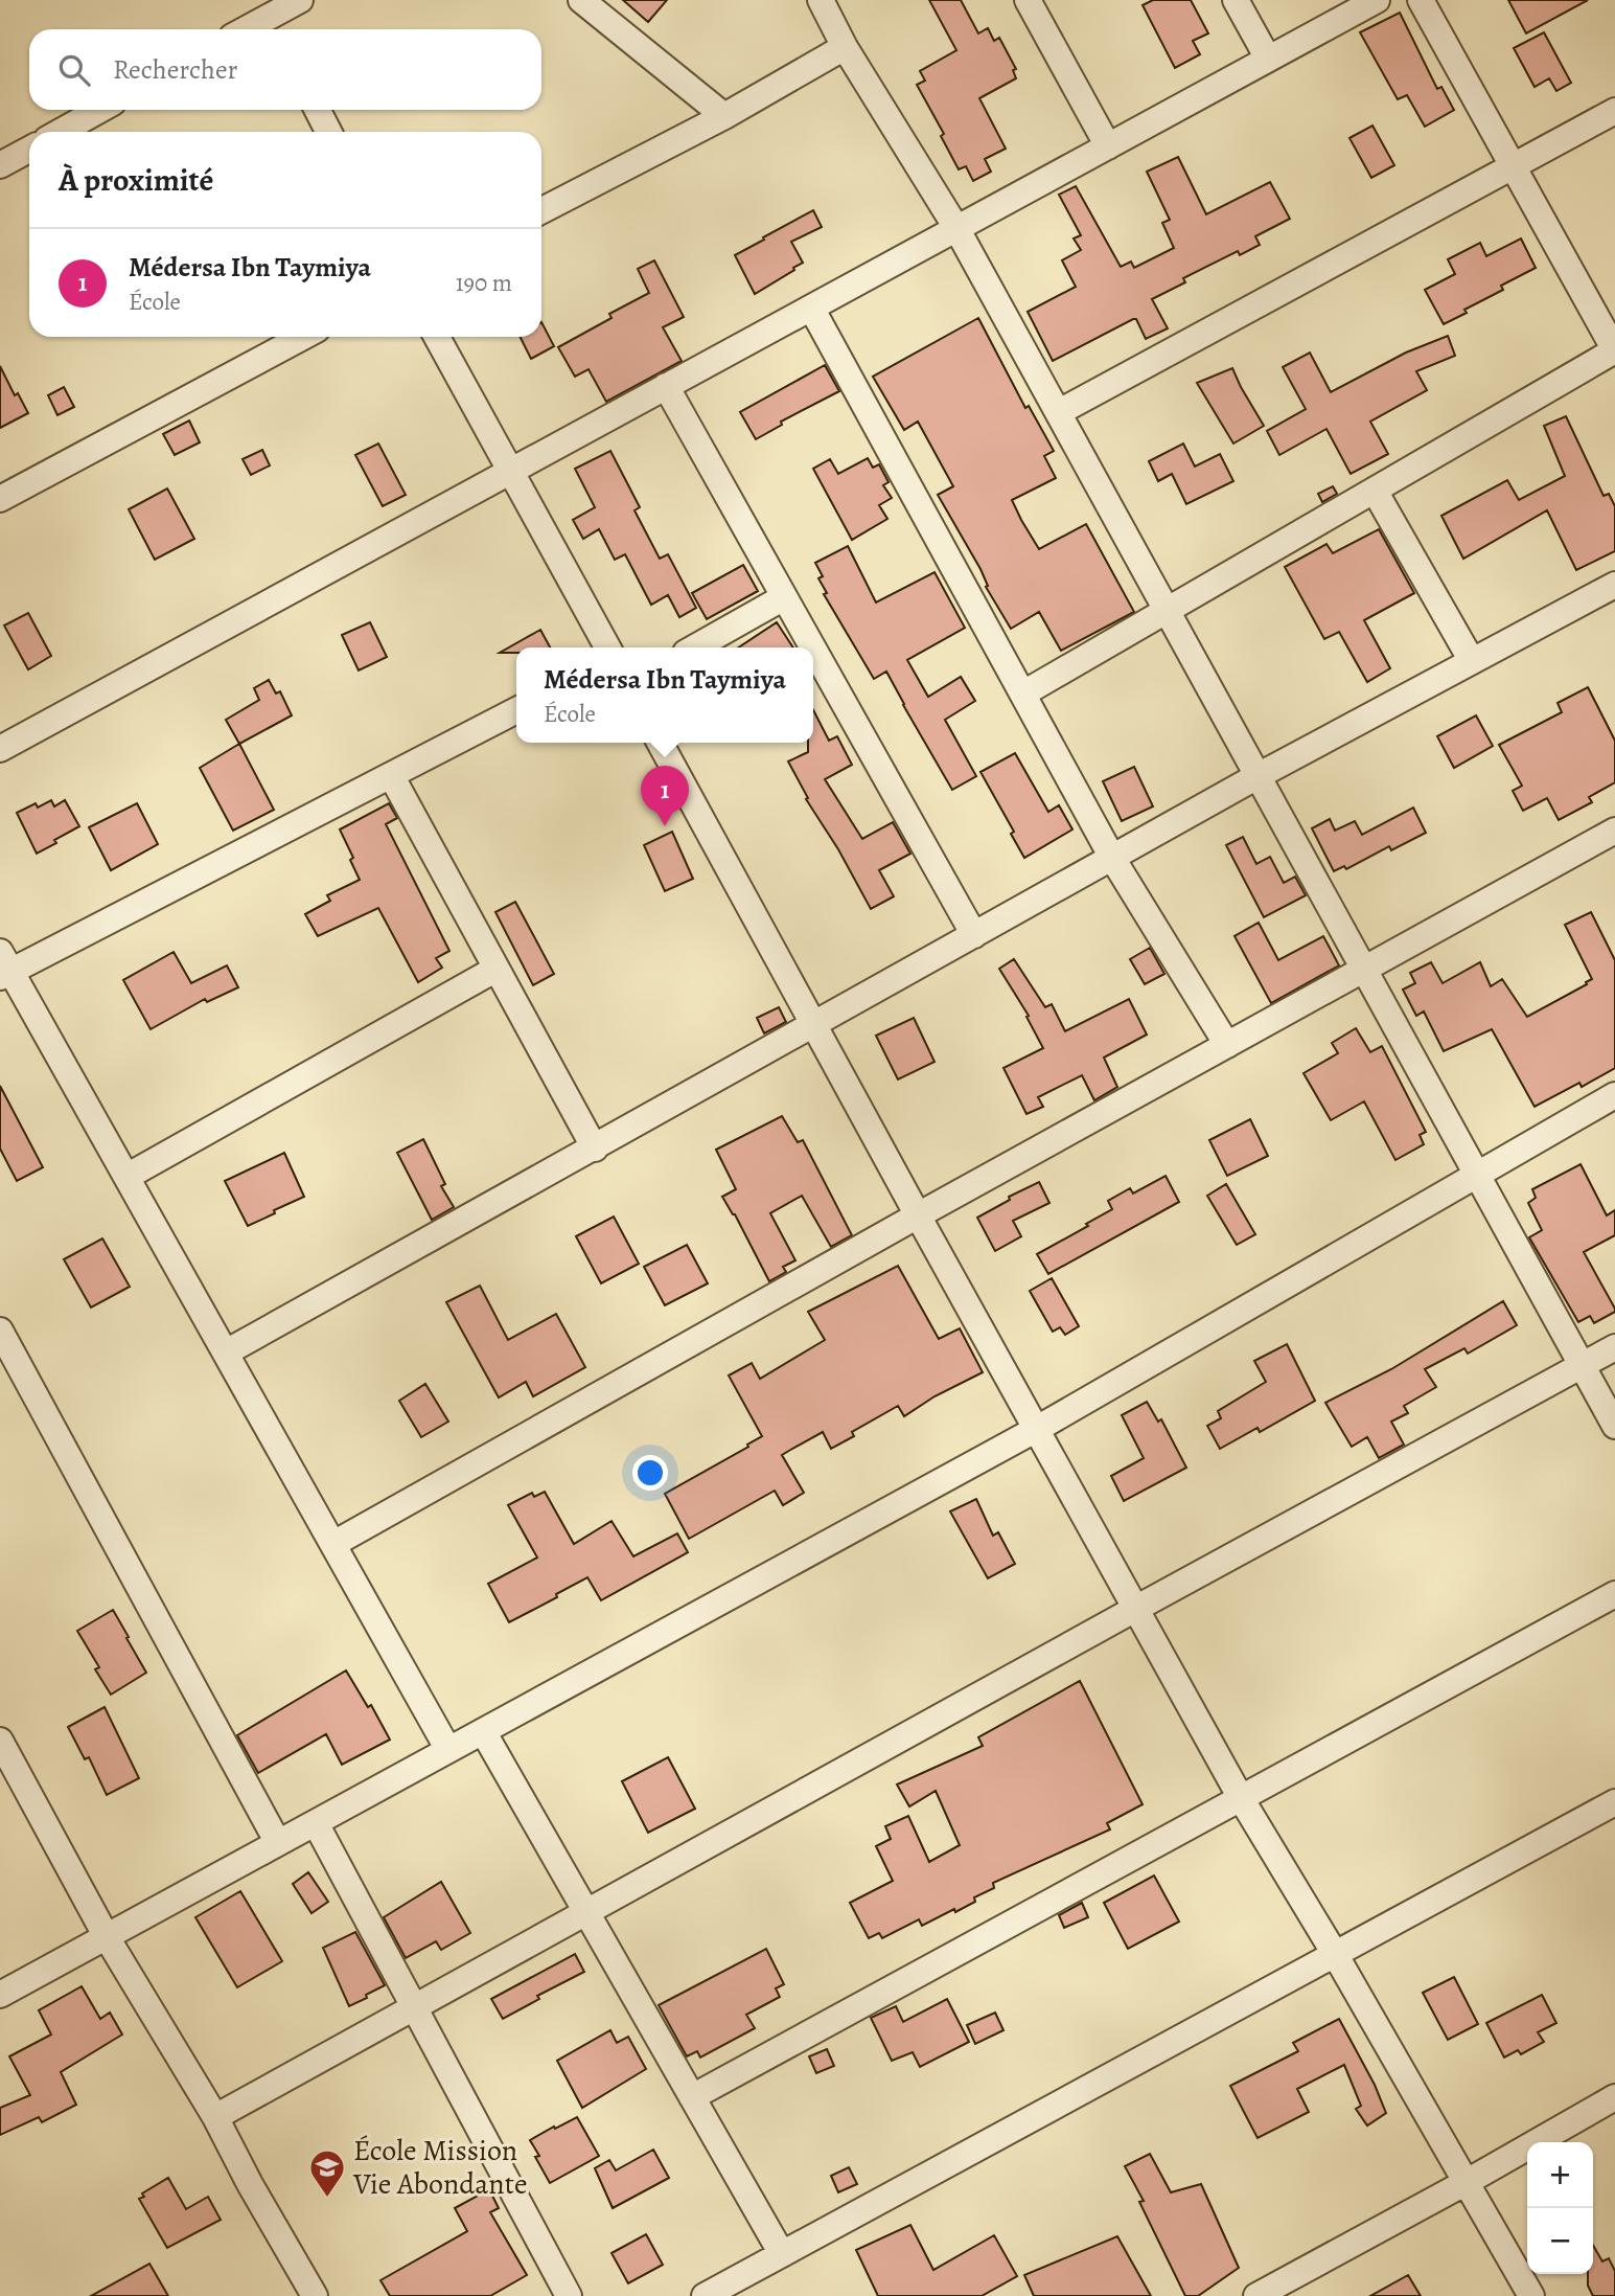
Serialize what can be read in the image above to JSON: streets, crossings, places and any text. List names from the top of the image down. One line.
{"places":{"school or university":["École Mission Vie Abondante"]},"page":{"search":"Rechercher","heading":"À proximité","list":[{"mark":"1","name":"Médersa Ibn Taymiya","note":"École","value":"190 m"}],"popup":["Médersa Ibn Taymiya","École"],"pins":"1","map_buttons":["+","−"]}}
